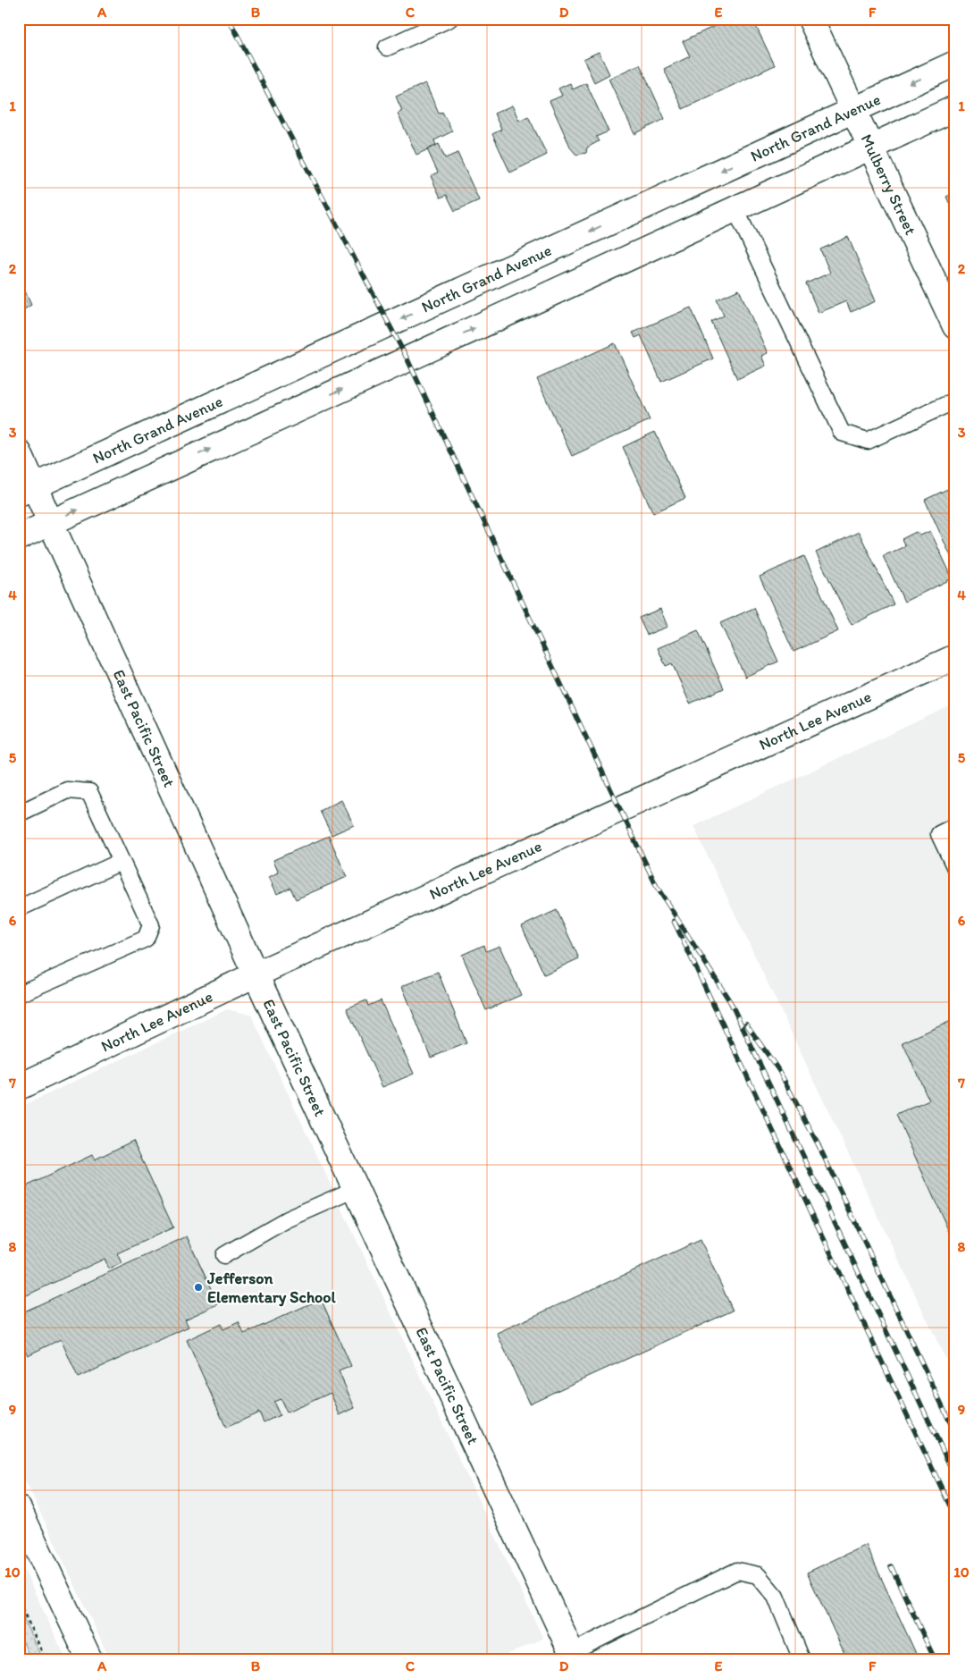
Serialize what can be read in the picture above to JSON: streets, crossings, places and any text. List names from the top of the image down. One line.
{"streets":{"street":["North Grand Avenue","Mulberry Street","North Lee Avenue","East Pacific Street"]},"crossings":[["North Grand Avenue","Mulberry Street"],["North Grand Avenue","East Pacific Street"],["North Lee Avenue","East Pacific Street"]],"places":["Jefferson Elementary School"],"grid":{"columns":["A","B","C","D","E","F"],"rows":["1","2","3","4","5","6","7","8","9","10"]}}
